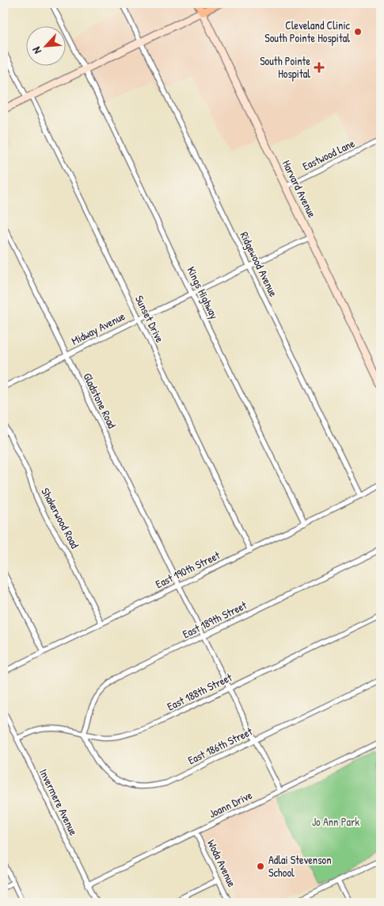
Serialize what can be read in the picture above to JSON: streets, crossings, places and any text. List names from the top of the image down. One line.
{"streets":{"main road":["Harvard Avenue"],"street":["Eastwood Lane","Ridgewood Avenue","Kings Highway","Sunset Drive","Midway Avenue","Gladstone Road","Shakerwood Road","East 190th Street","East 189th Street","East 188th Street","East 186th Street","Invermere Avenue","Joann Drive","Woda Avenue"]},"crossings":[["Eastwood Lane","Harvard Avenue"],["Harvard Avenue","Midway Avenue"],["Ridgewood Avenue","Midway Avenue"],["Ridgewood Avenue","East 190th Street"],["Kings Highway","Midway Avenue"],["Kings Highway","East 190th Street"],["Sunset Drive","Midway Avenue"],["Sunset Drive","East 190th Street"],["Midway Avenue","Gladstone Road"],["Gladstone Road","East 190th Street"],["Gladstone Road","East 189th Street"],["Gladstone Road","East 188th Street"],["Gladstone Road","East 186th Street"],["Gladstone Road","Joann Drive"],["Shakerwood Road","East 190th Street"],["East 189th Street","East 188th Street"],["East 189th Street","East 186th Street"],["East 188th Street","East 186th Street"],["East 188th Street","Invermere Avenue"],["Invermere Avenue","Joann Drive"],["Joann Drive","Woda Avenue"]],"parks":["Jo Ann Park"],"places":{"other":["Cleveland Clinic South Pointe Hospital","Adlai Stevenson School"],"health":["South Pointe Hospital"]},"north":"bottom left"}
